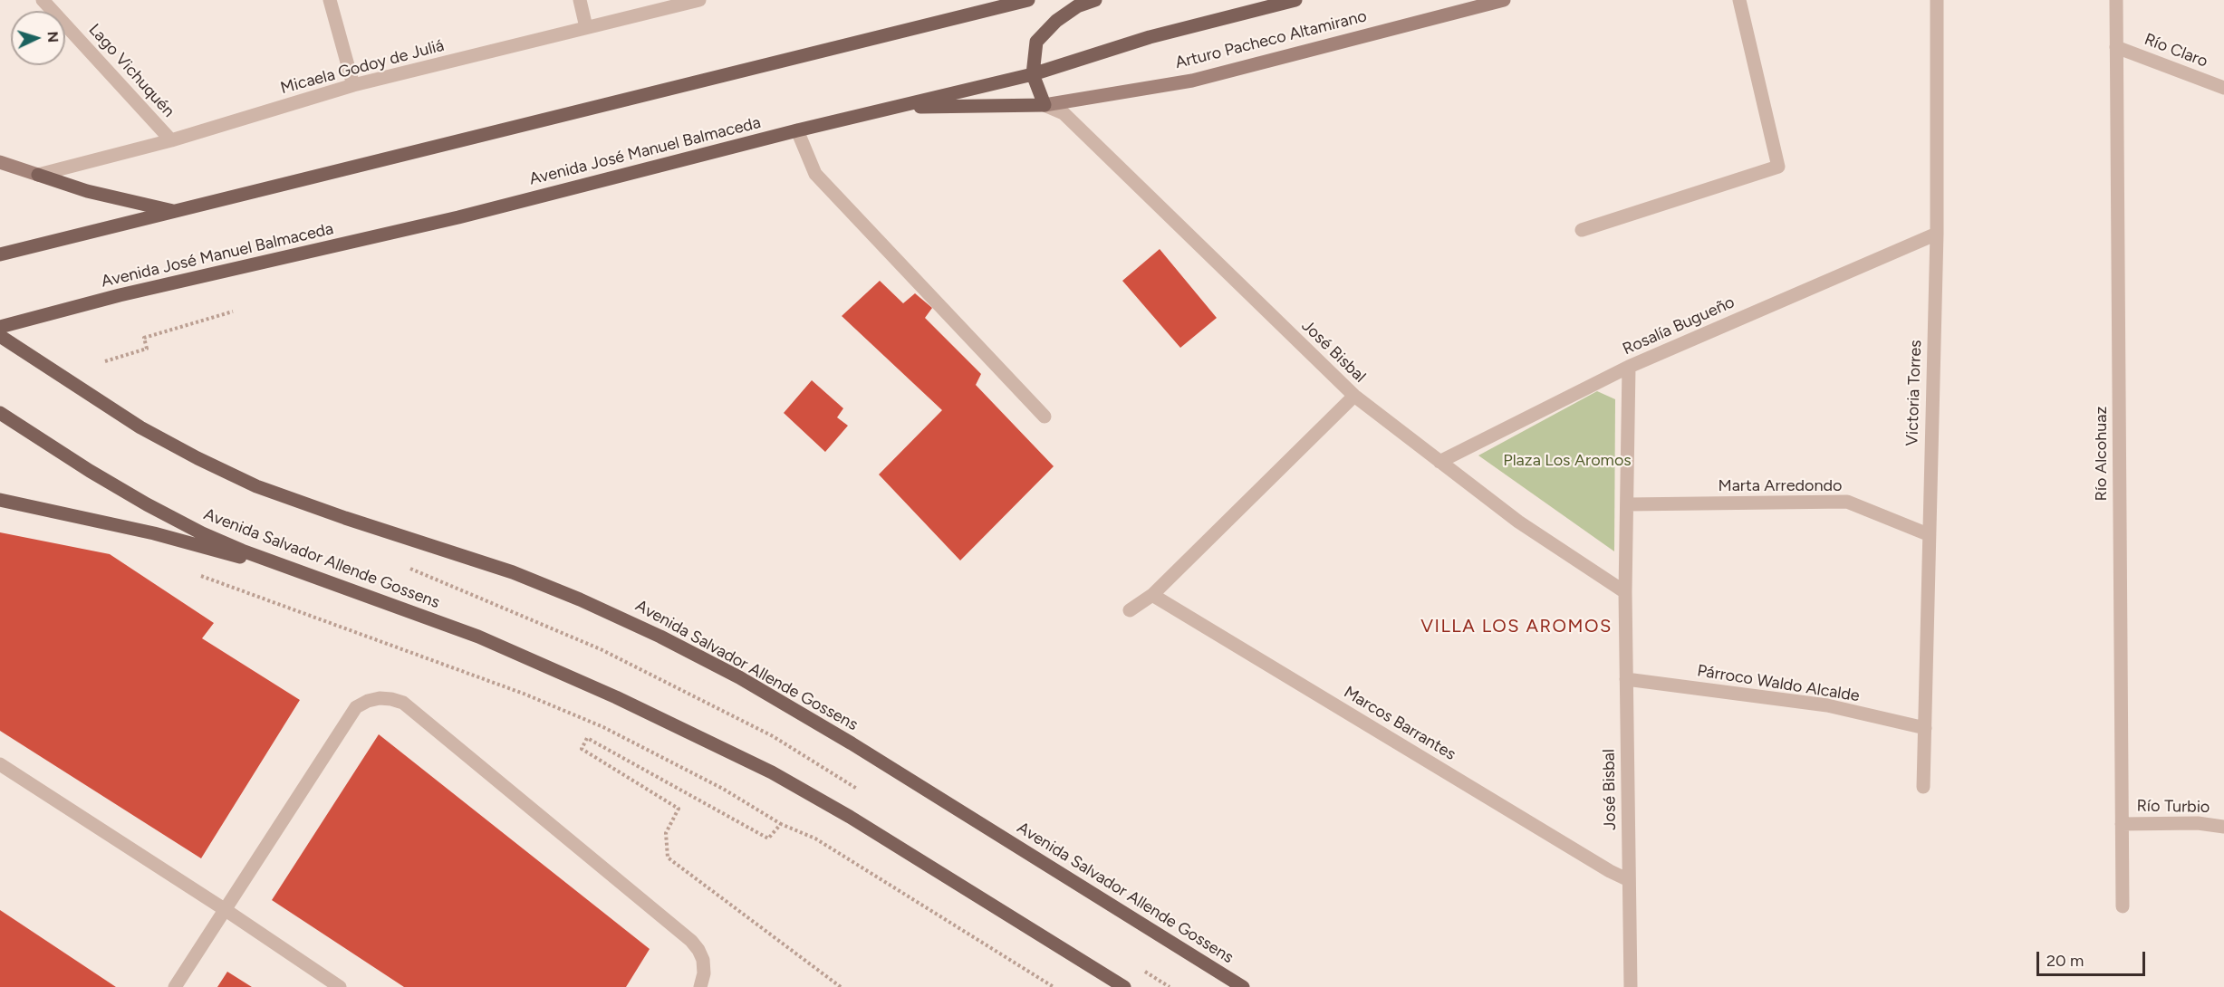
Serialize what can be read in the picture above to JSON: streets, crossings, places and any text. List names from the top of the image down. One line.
{"streets":{"main road":["Avenida José Manuel Balmaceda","Avenida Salvador Allende Gossens"],"street":["Arturo Pacheco Altamirano","Río Claro","Micaela Godoy de Juliá","Lago Vichuquén","Rosalía Bugueño","José Bisbal","Victoria Torres","Río Alcohuaz","Marta Arredondo","Párroco Waldo Alcalde","Marcos Barrantes","Río Turbio"]},"crossings":[["Arturo Pacheco Altamirano","José Bisbal"],["Río Claro","Río Alcohuaz"],["Micaela Godoy de Juliá","Lago Vichuquén"],["Rosalía Bugueño","José Bisbal"],["Rosalía Bugueño","Victoria Torres"],["José Bisbal","Marta Arredondo"],["José Bisbal","Párroco Waldo Alcalde"],["José Bisbal","Marcos Barrantes"],["Victoria Torres","Marta Arredondo"],["Victoria Torres","Párroco Waldo Alcalde"],["Río Alcohuaz","Río Turbio"]],"districts":["VILLA LOS AROMOS"],"parks":["Plaza Los Aromos"],"scale_bar":"20 m","north":"right"}
